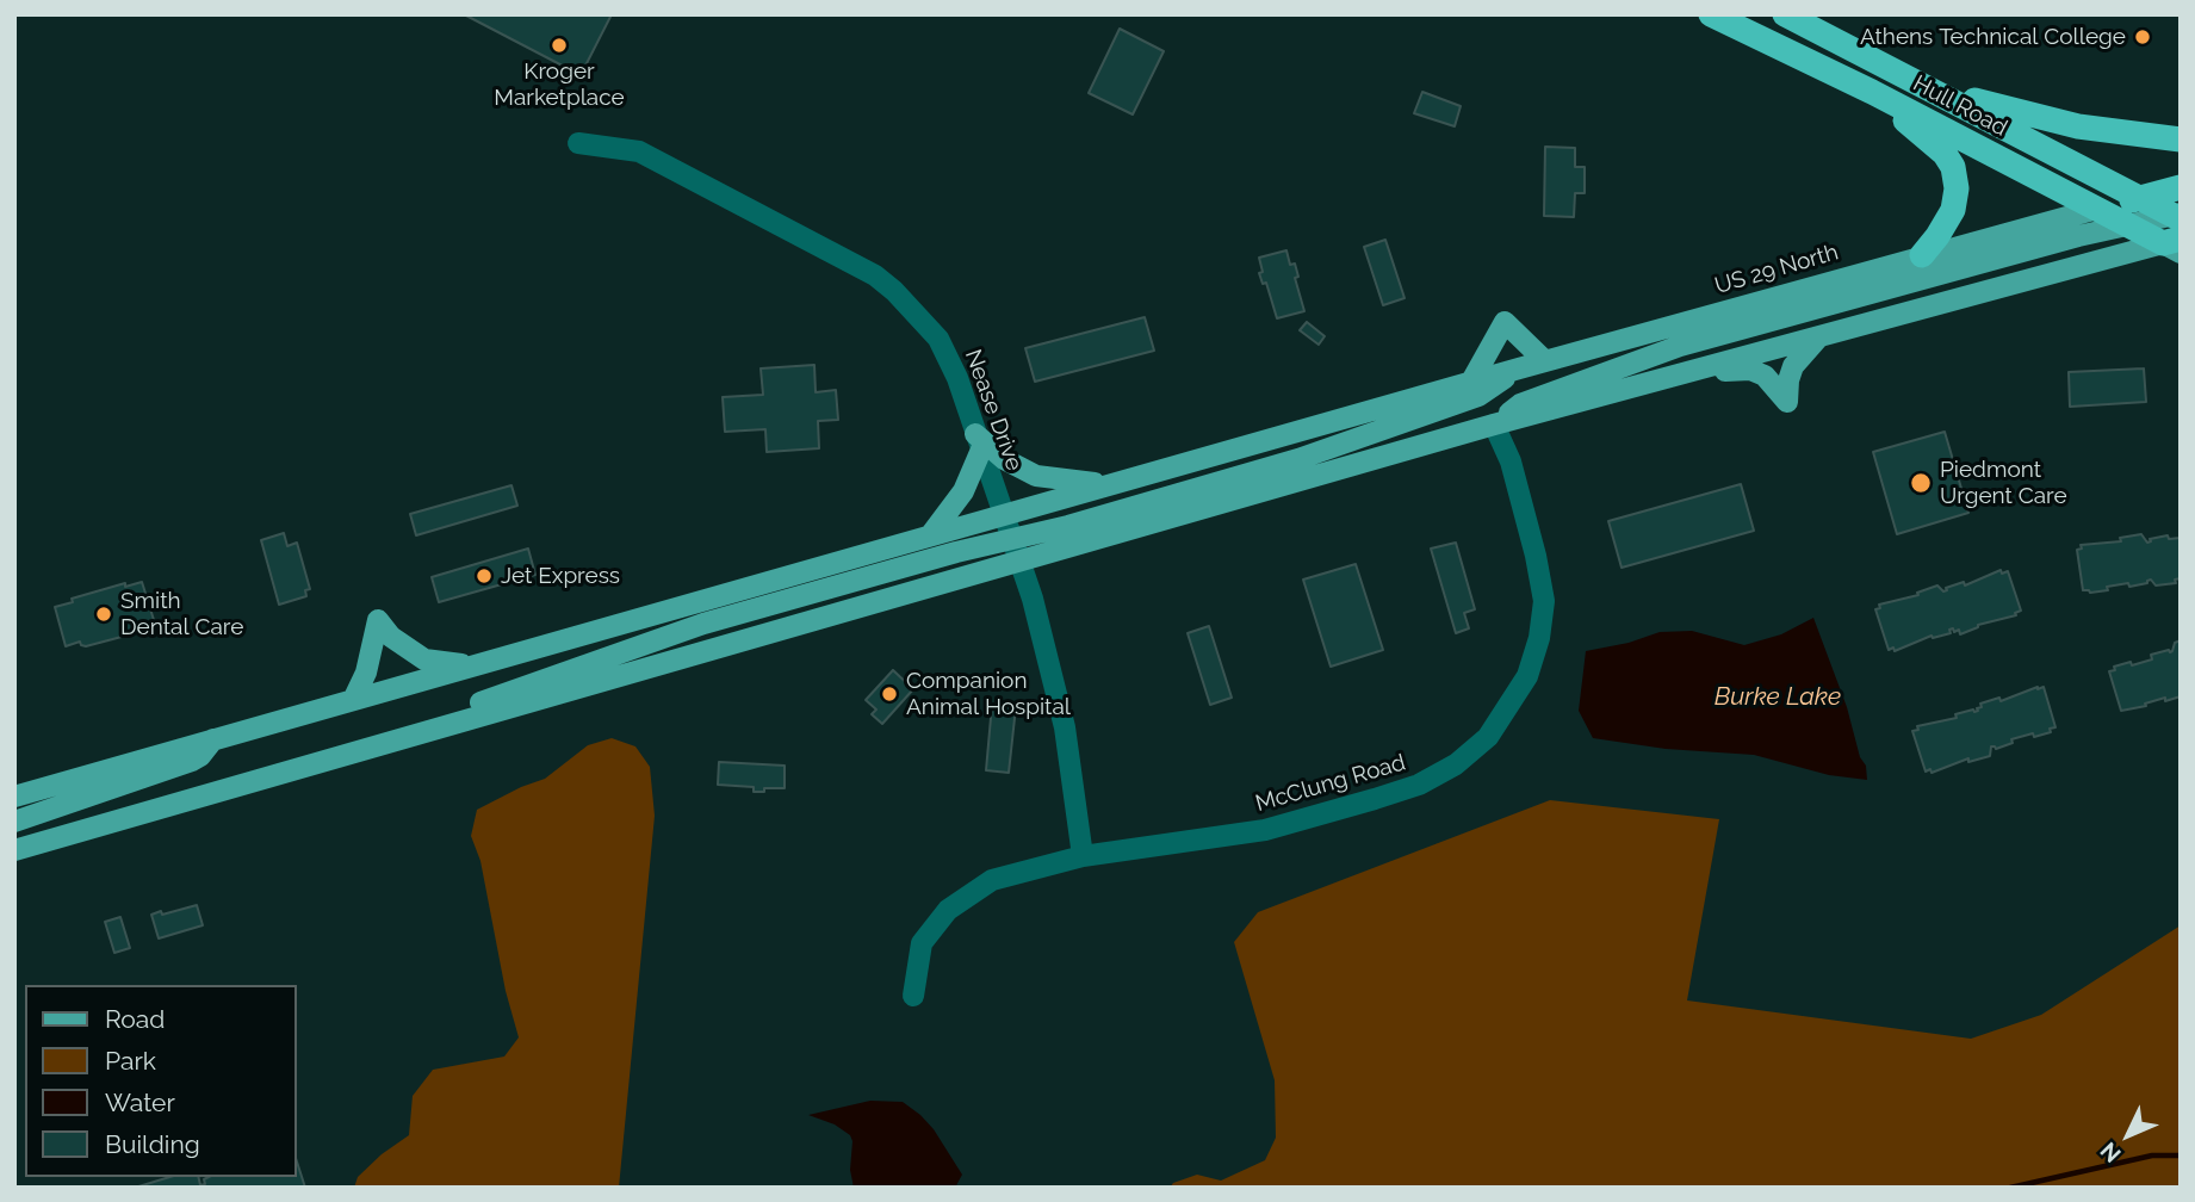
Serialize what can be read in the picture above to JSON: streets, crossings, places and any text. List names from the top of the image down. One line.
{"streets":{"highway":["Hull Road"],"main road":["US 29 North"],"street":["Nease Drive","McClung Road"]},"crossings":[["Hull Road","US 29 North"],["US 29 North","Nease Drive"],["Nease Drive","McClung Road"]],"water":["Burke Lake"],"places":["Athens Technical College","Kroger Marketplace","Piedmont Urgent Care","Jet Express","Smith Dental Care","Companion Animal Hospital"],"legend":["Road","Park","Water","Building"],"north":"bottom left"}
